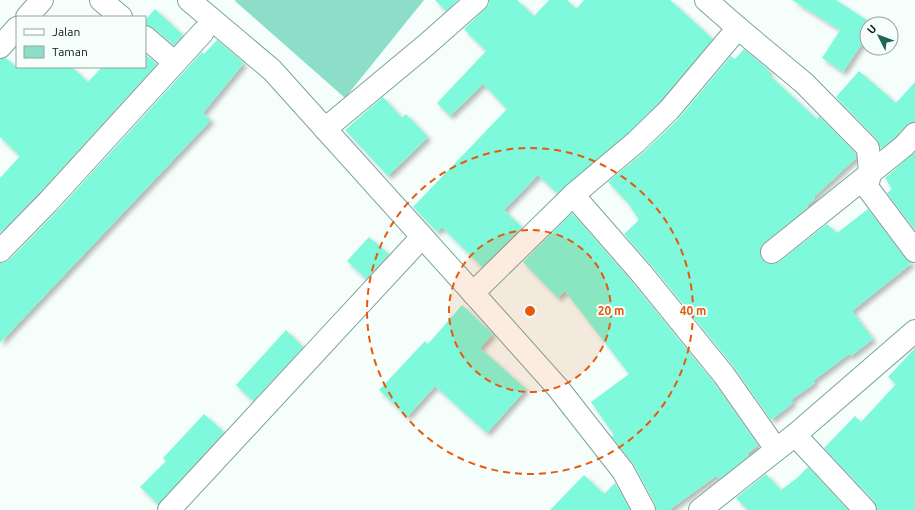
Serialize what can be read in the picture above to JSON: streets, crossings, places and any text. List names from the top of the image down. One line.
{"legend":["Jalan","Taman"],"north":"top left","rings":["20 m","40 m"]}
